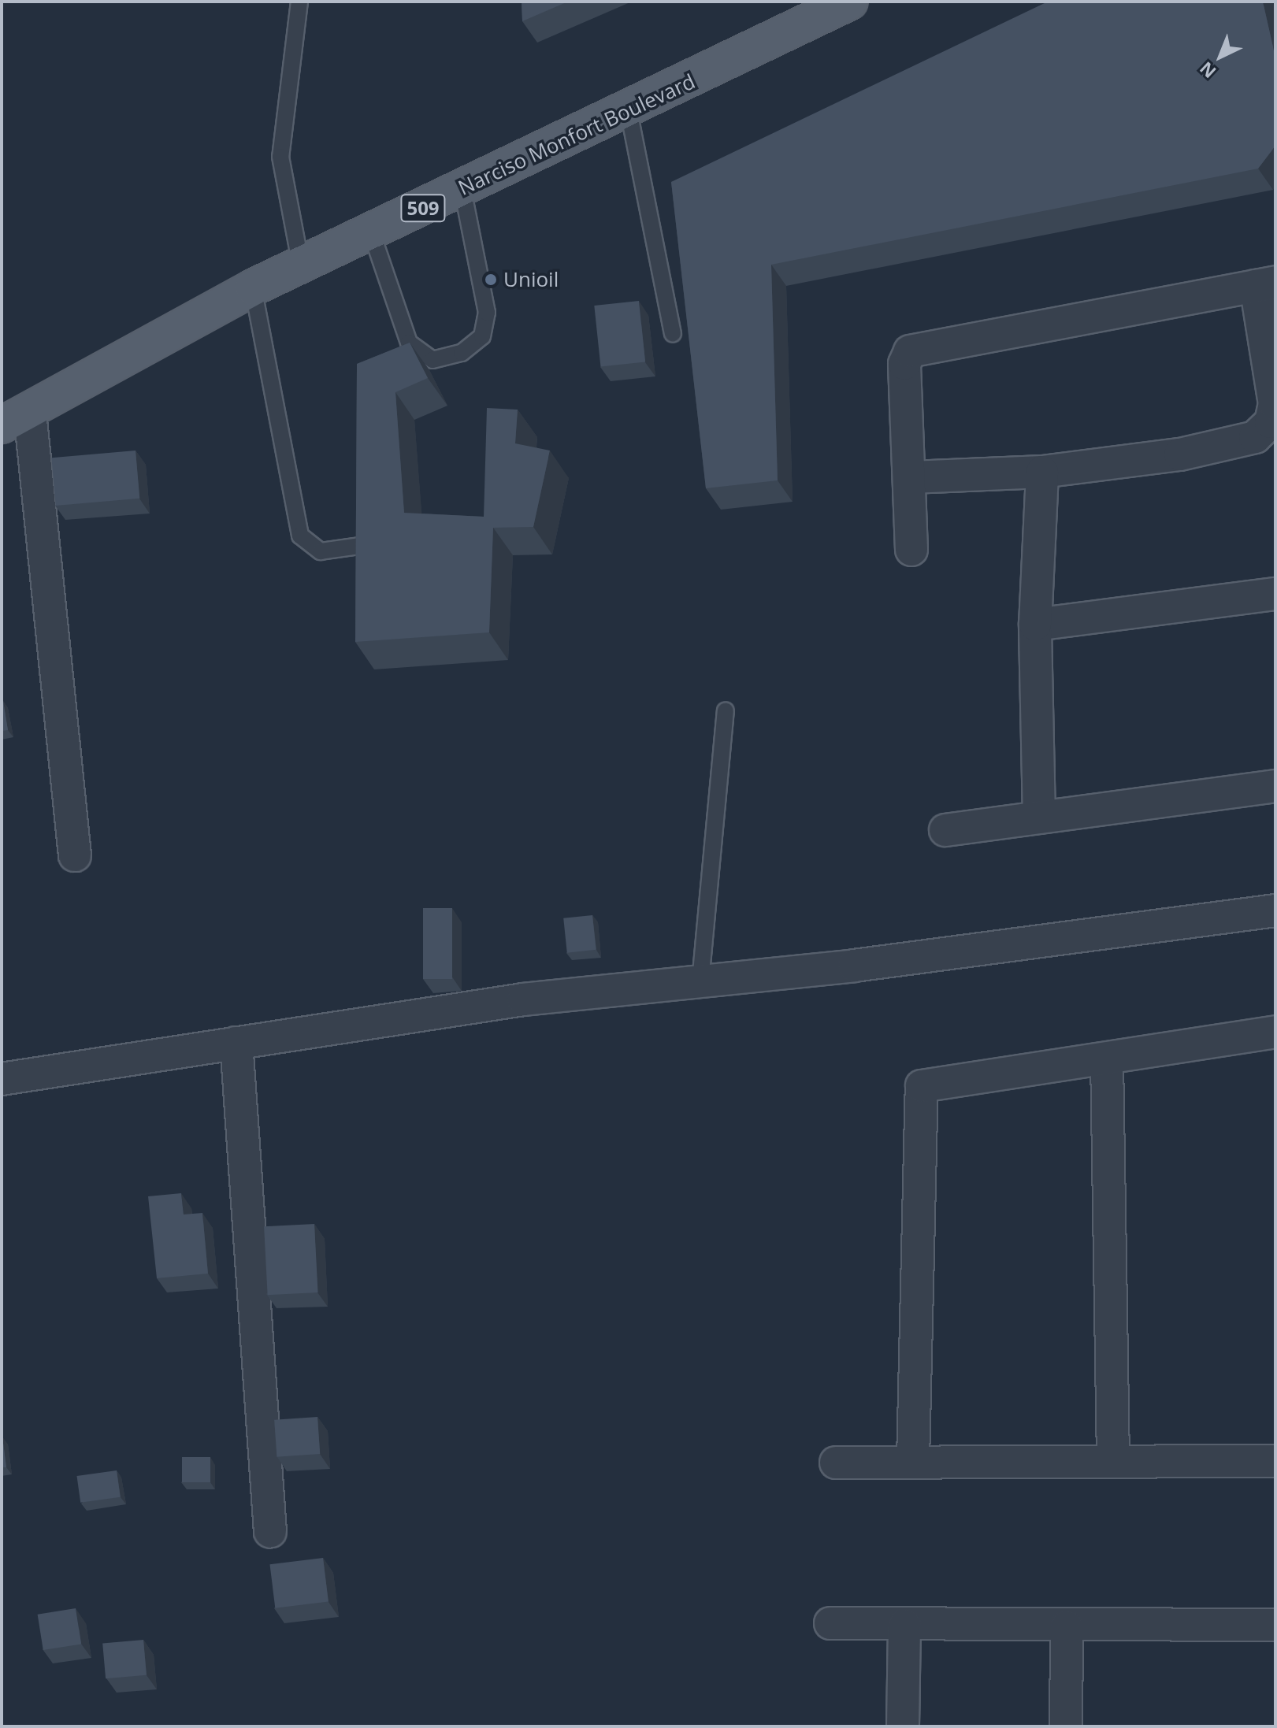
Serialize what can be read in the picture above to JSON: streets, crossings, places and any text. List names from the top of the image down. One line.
{"streets":{"main road":["Narciso Monfort Boulevard","509"]},"places":["Unioil"],"north":"bottom left"}
